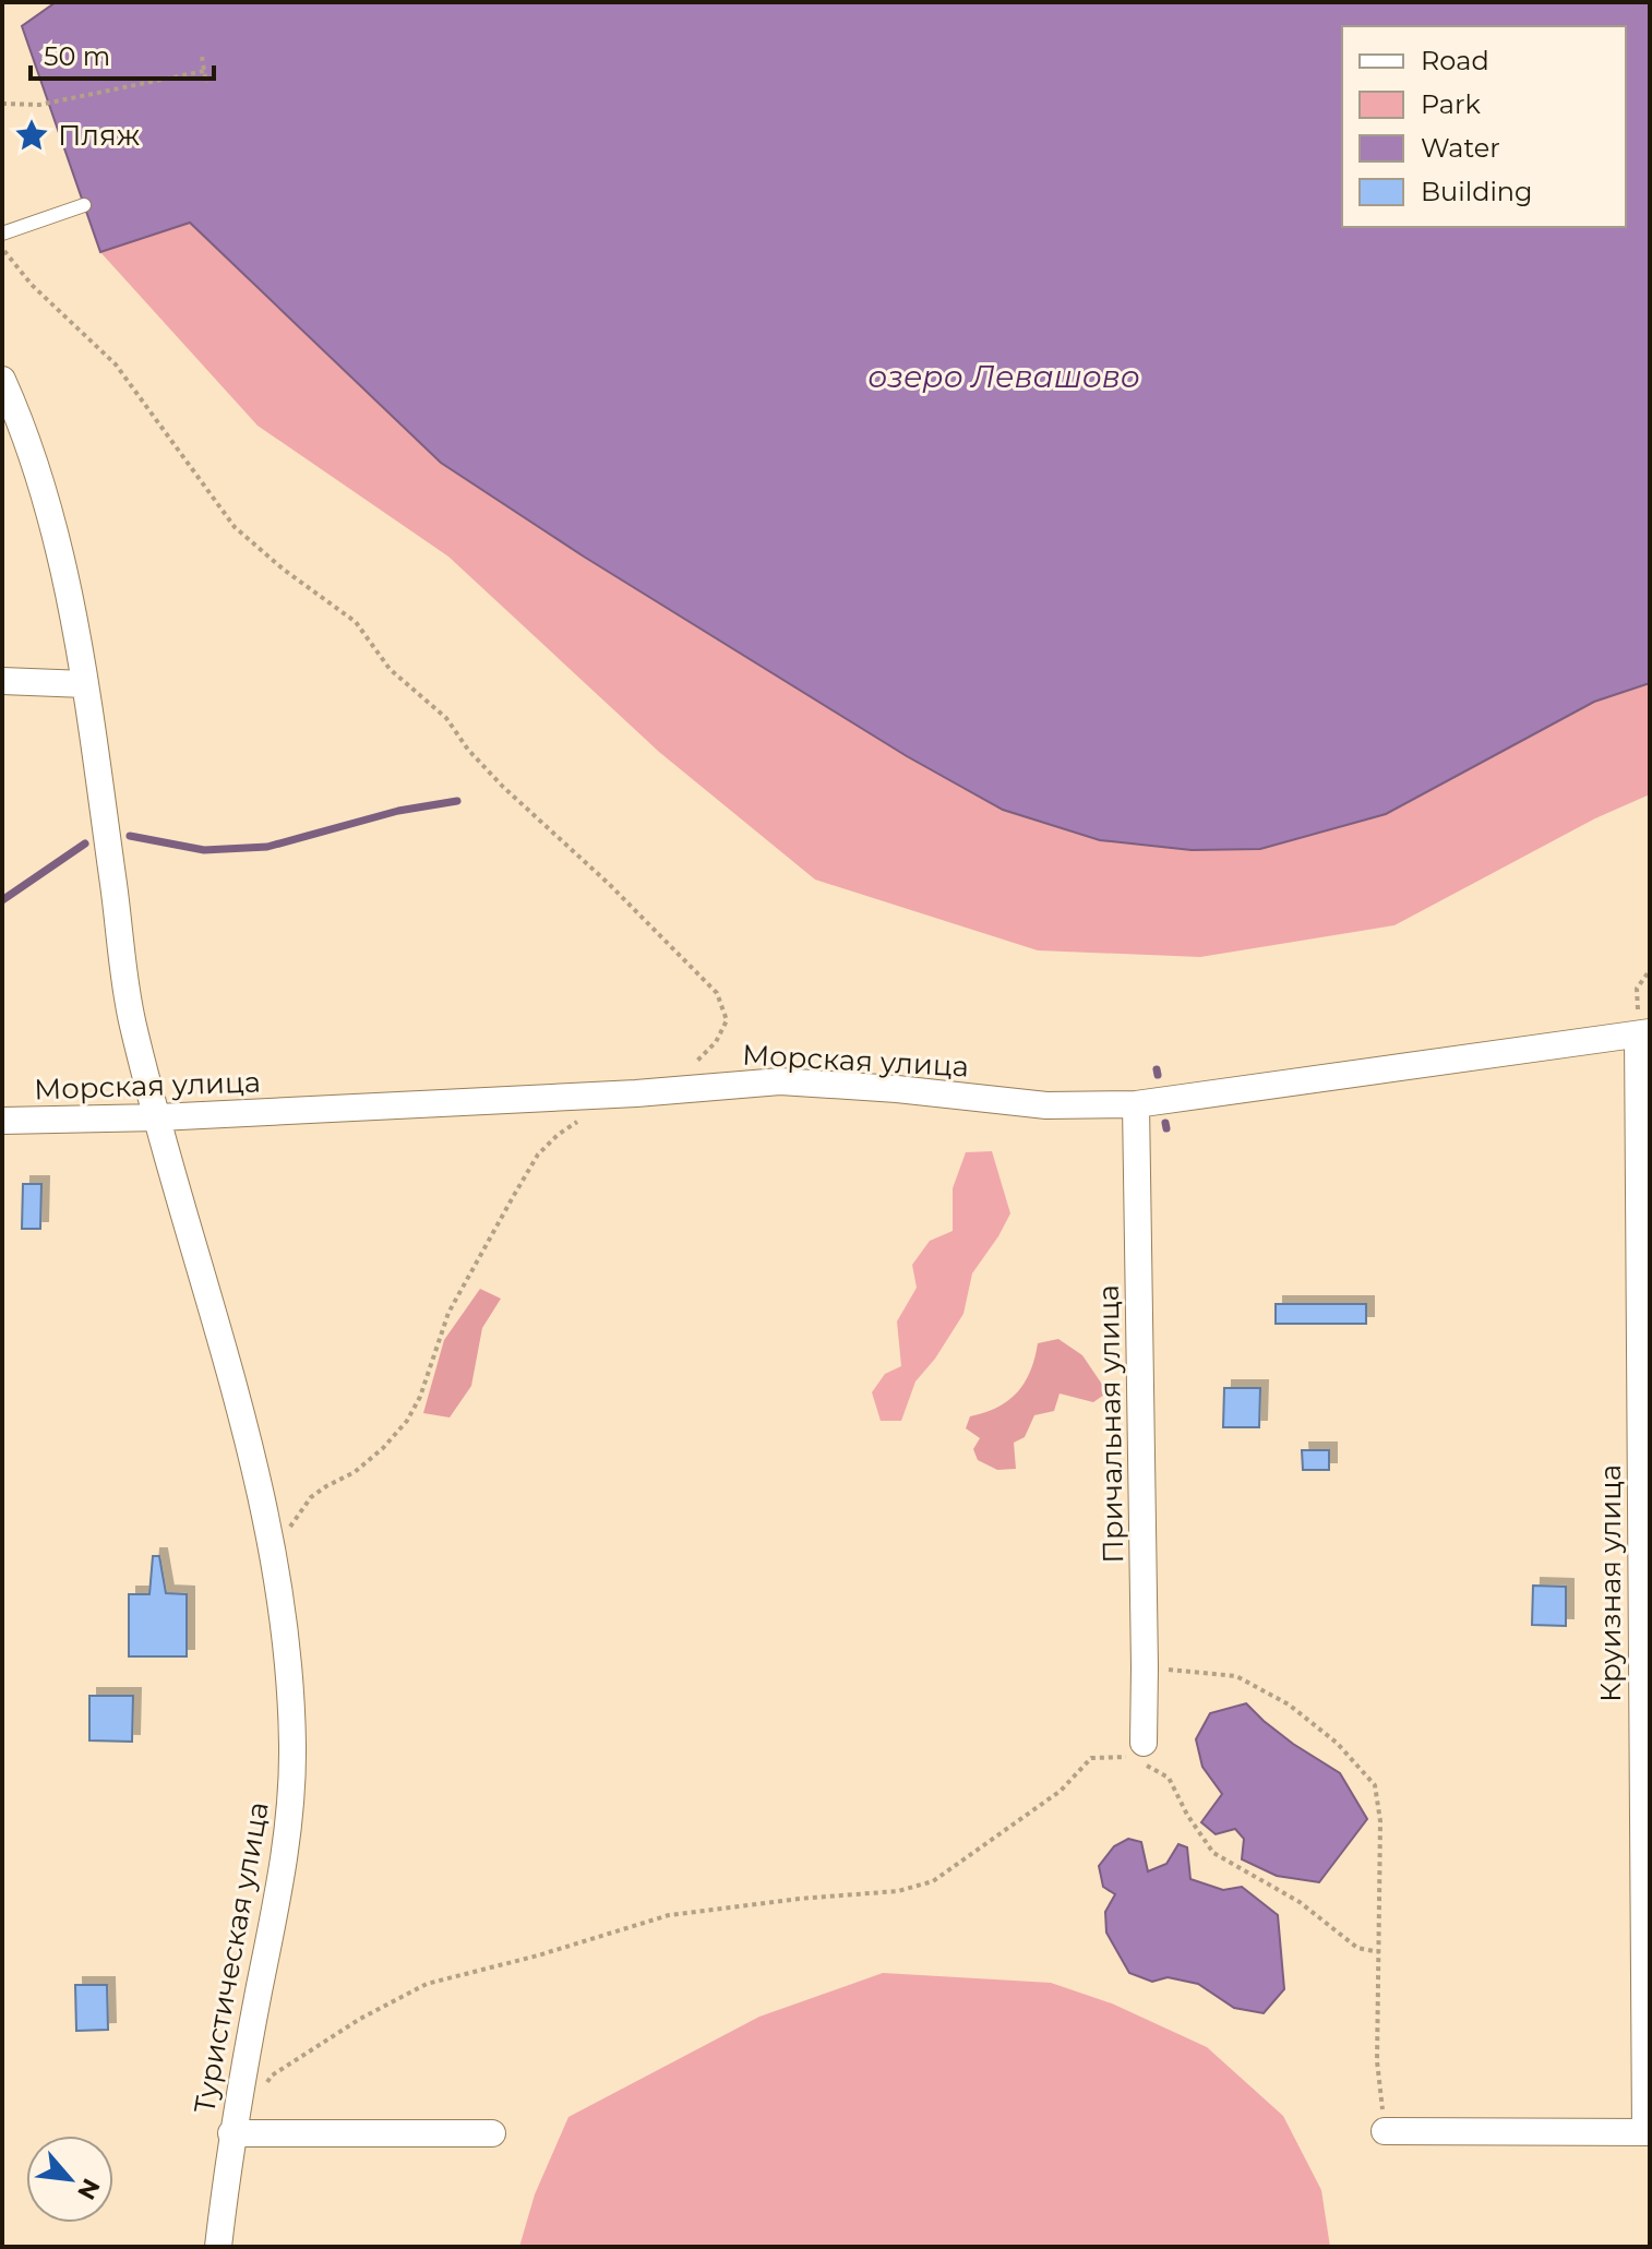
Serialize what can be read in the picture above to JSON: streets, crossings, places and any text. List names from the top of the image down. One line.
{"streets":{"street":["Морская улица","Причальная улица","Круизная улица","Туристическая улица"]},"crossings":[["Морская улица","Причальная улица"],["Морская улица","Круизная улица"],["Морская улица","Туристическая улица"]],"water":["озеро Левашово"],"places":{"place":["Пляж"]},"legend":["Road","Park","Water","Building"],"scale_bar":"50 m","north":"bottom right"}
